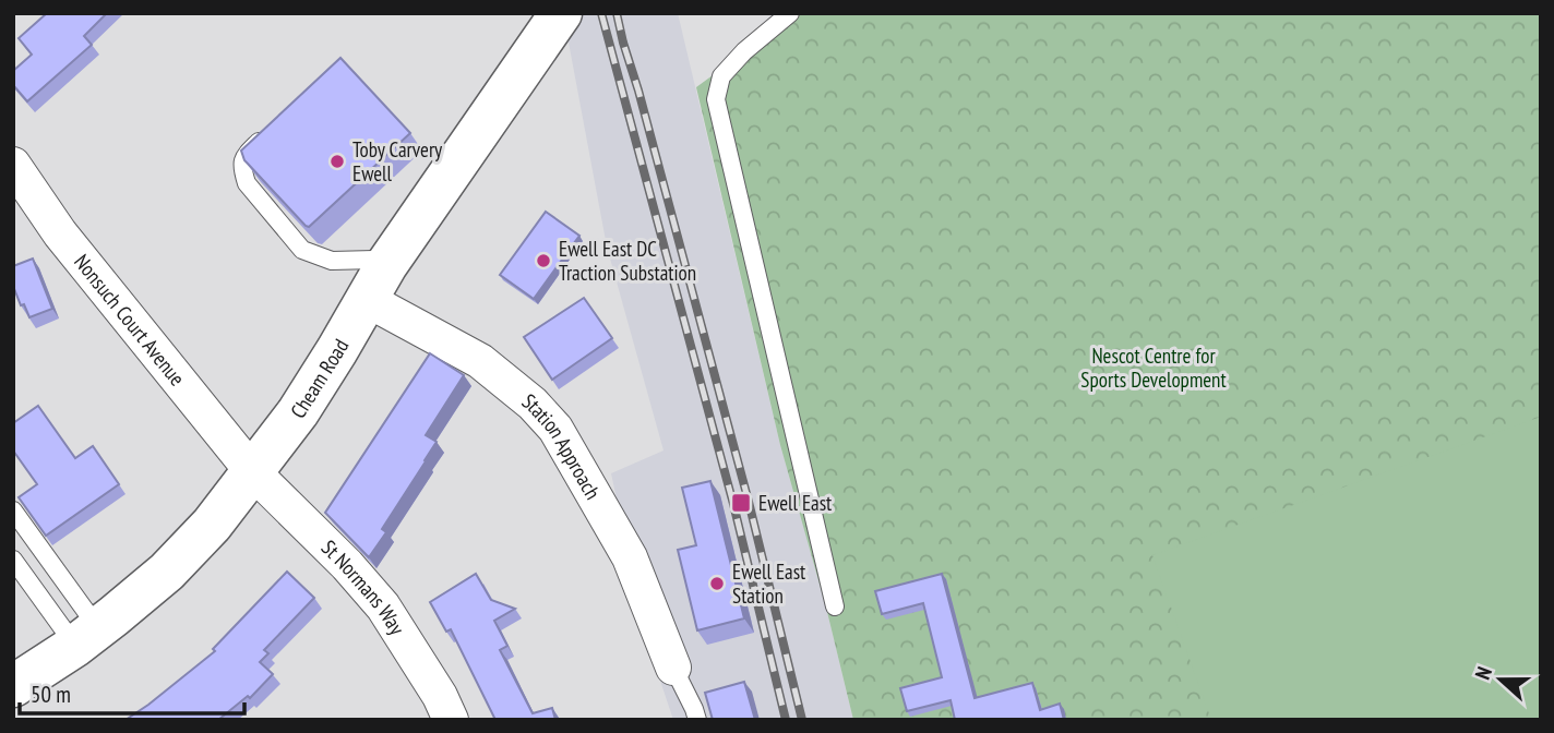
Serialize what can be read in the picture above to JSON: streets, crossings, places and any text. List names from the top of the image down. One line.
{"streets":{"highway":["Cheam Road"],"street":["Nonsuch Court Avenue","Station Approach","St Normans Way"]},"crossings":[["Nonsuch Court Avenue","Cheam Road"],["Nonsuch Court Avenue","St Normans Way"],["Cheam Road","Station Approach"],["Cheam Road","St Normans Way"]],"parks":["Nescot Centre for Sports Development"],"places":{"other":["Toby Carvery Ewell","Ewell East DC Traction Substation","Ewell East Station"],"transit":["Ewell East"]},"scale_bar":"50 m","north":"left"}
